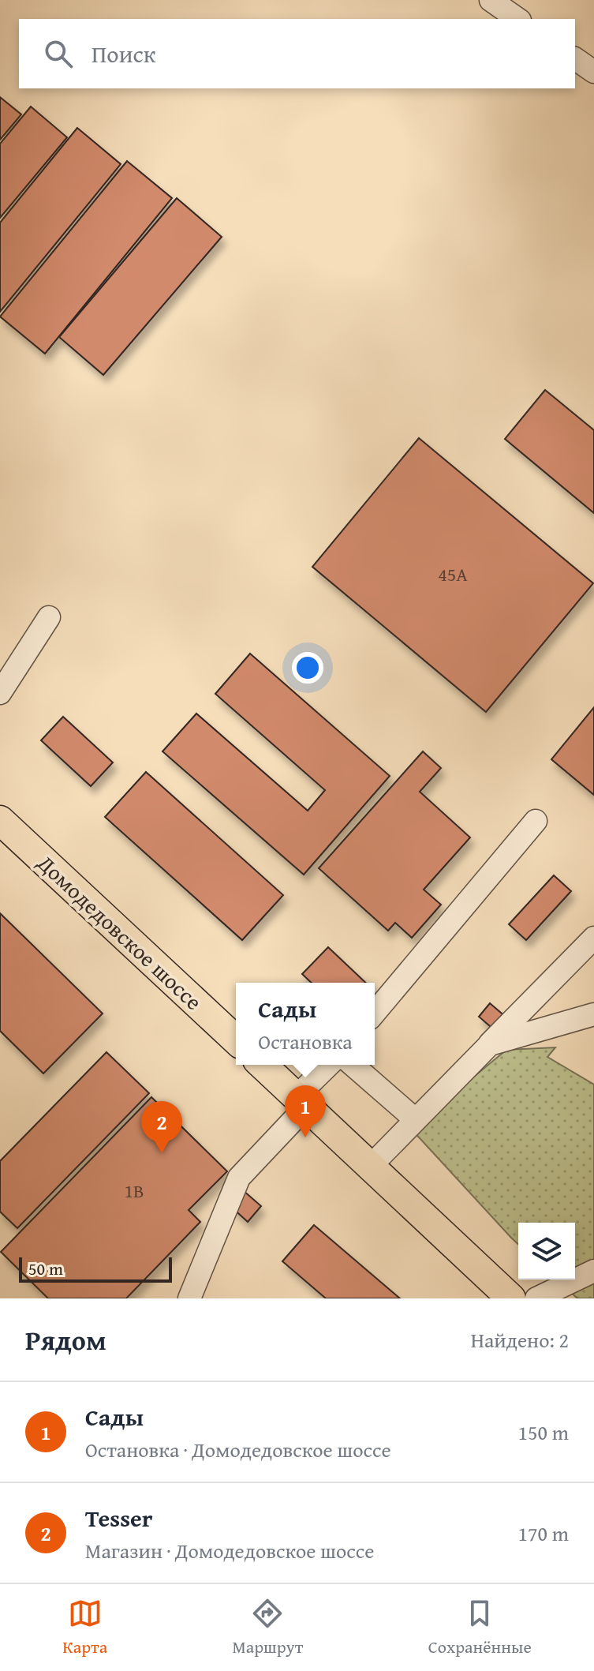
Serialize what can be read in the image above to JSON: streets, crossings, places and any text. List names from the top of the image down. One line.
{"streets":{"main road":["Домодедовское шоссе"]},"house_numbers":["45А","1В"],"scale_bar":"50 m","page":{"search":"Поиск","popup":["Сады","Остановка"],"pins":["1","2"],"scale":"50 m","heading":["Рядом","Найдено: 2"],"list":[{"mark":"1","name":"Сады","note":"Остановка · Домодедовское шоссе","value":"150 m"},{"mark":"2","name":"Tesser","note":"Магазин · Домодедовское шоссе","value":"170 m"}],"nav":["Карта","Маршрут","Сохранённые"]}}
